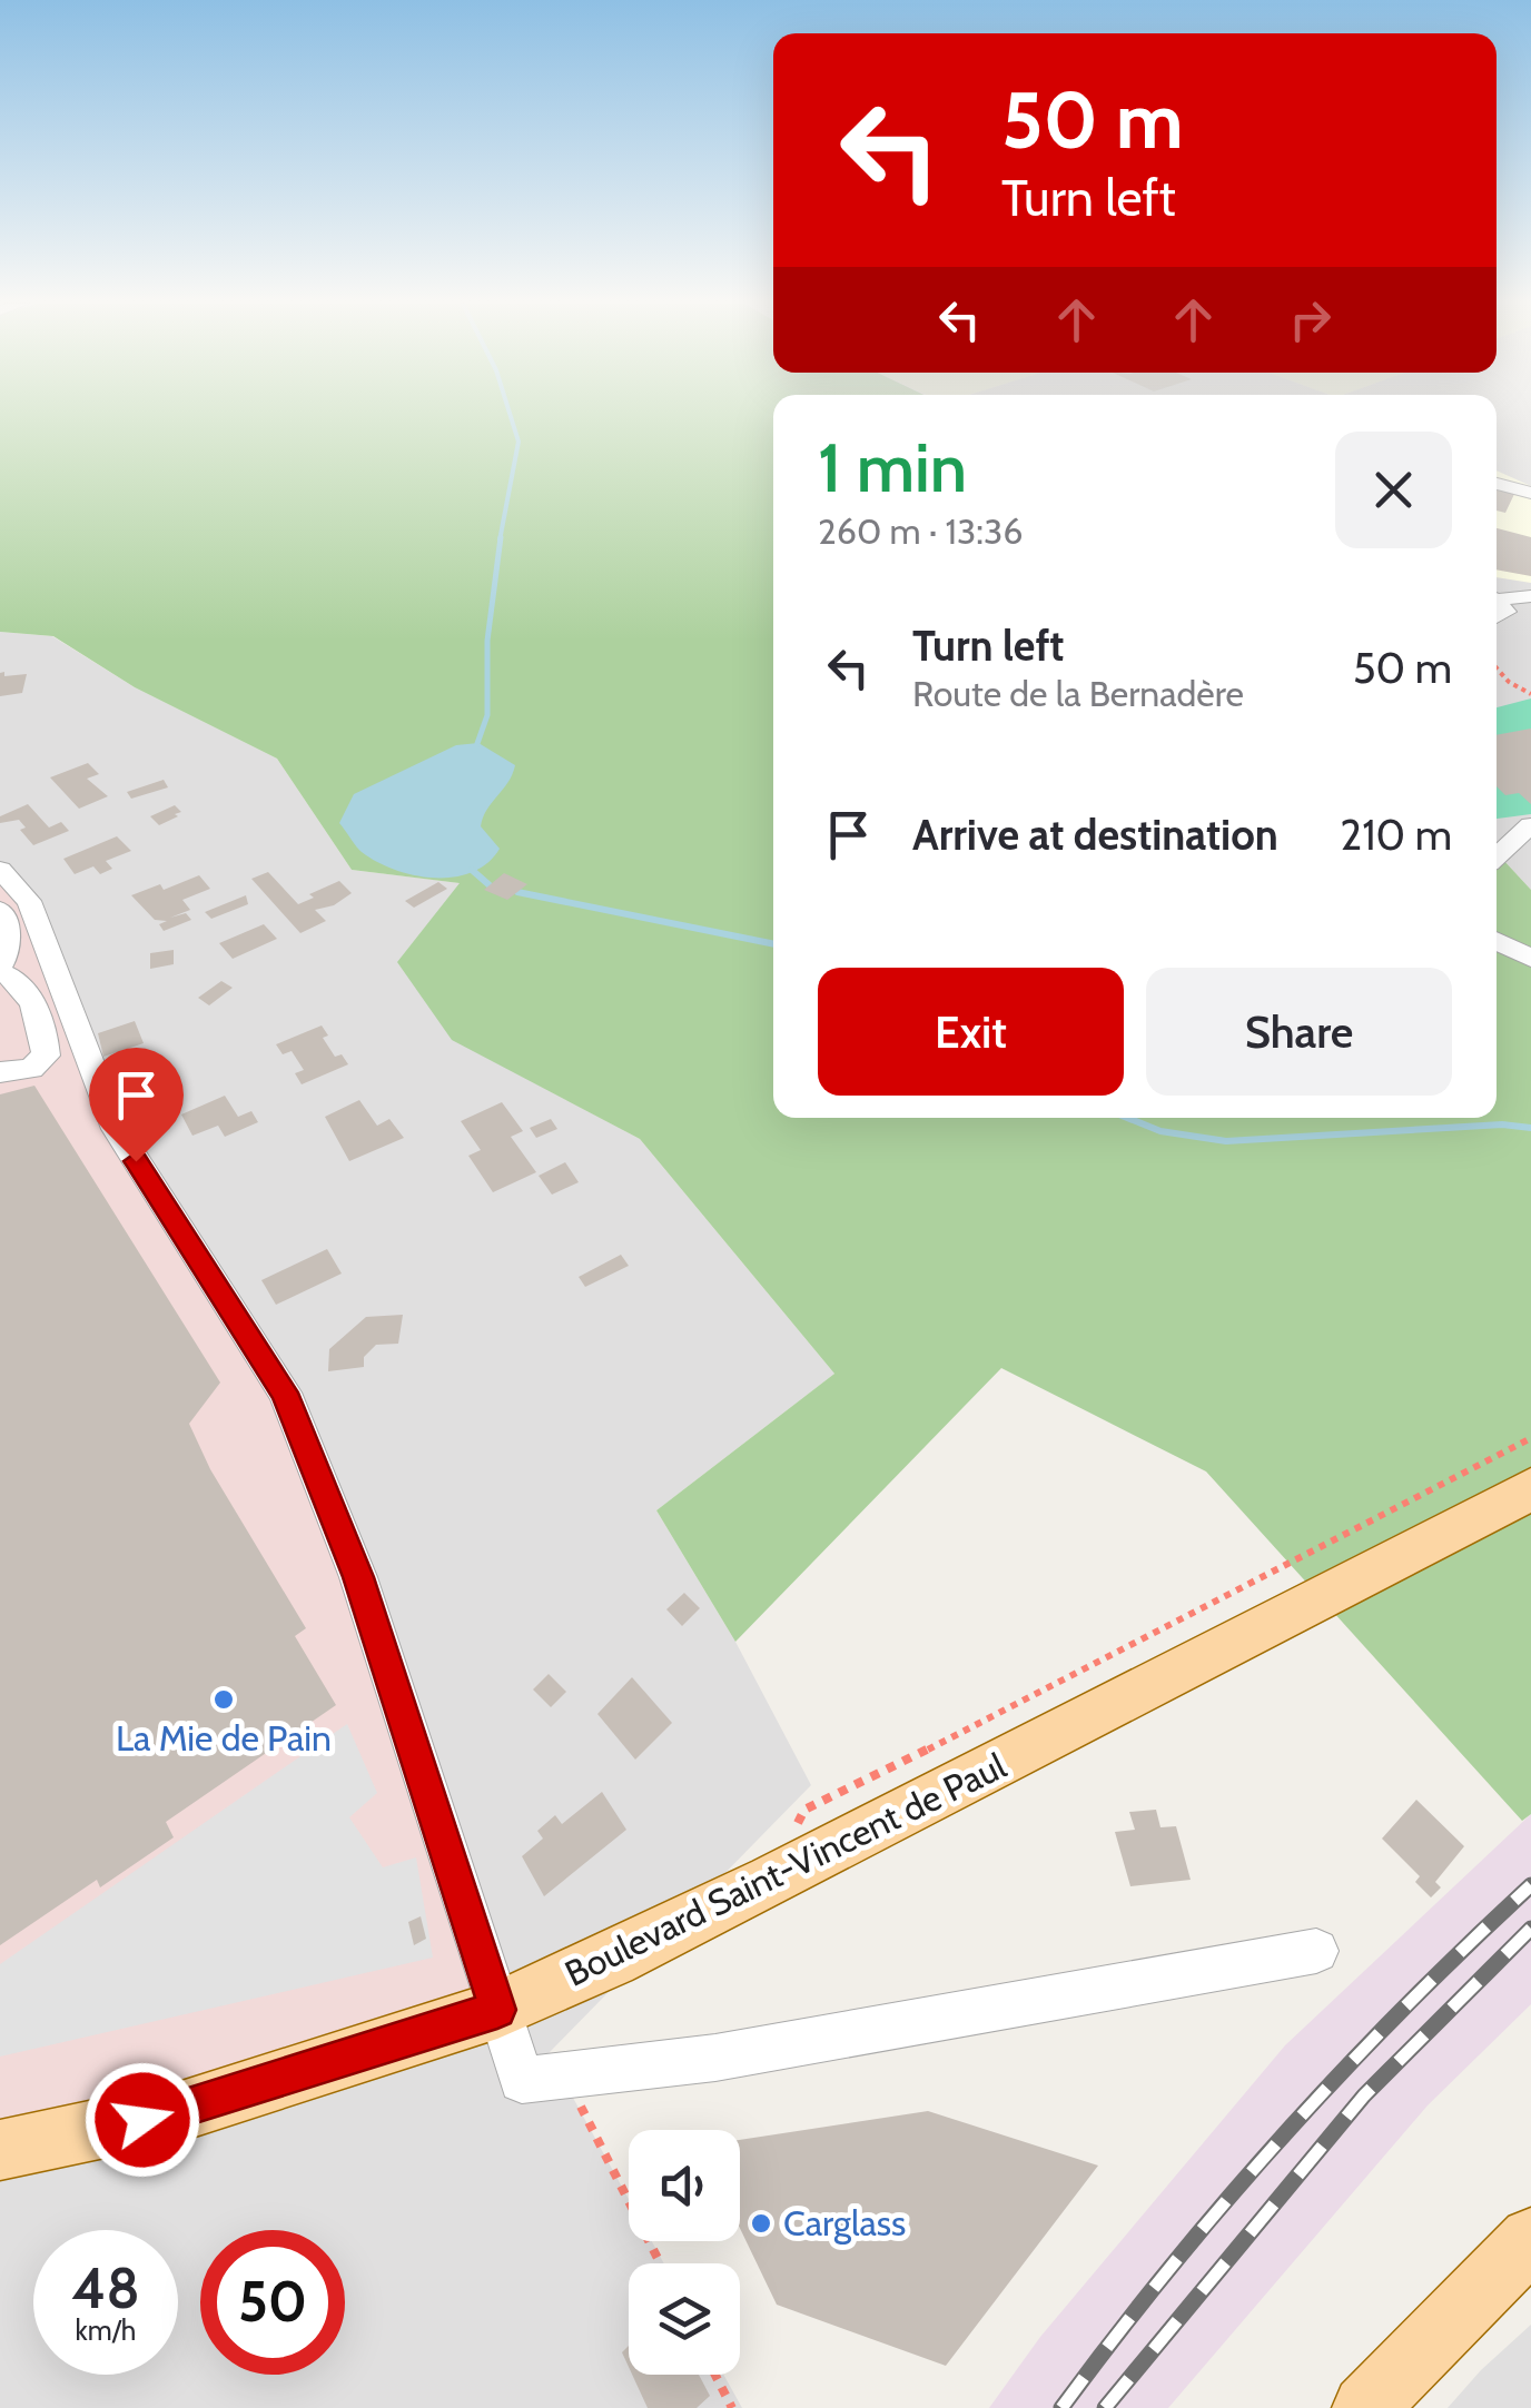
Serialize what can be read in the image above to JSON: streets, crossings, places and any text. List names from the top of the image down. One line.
{"streets":{"main road":["Boulevard Saint-Vincent de Paul"]},"places":["La Mie de Pain","Carglass"],"page":{"turn":["50 m","Turn left"],"heading":["1 min","260 m · 13:36"],"list":[{"name":"Turn left","note":"Route de la Bernadère","value":"50 m"},{"name":"Arrive at destination","value":"210 m"}],"buttons":["Exit","Share"],"speed":"48 km/h","limit":"50"}}
